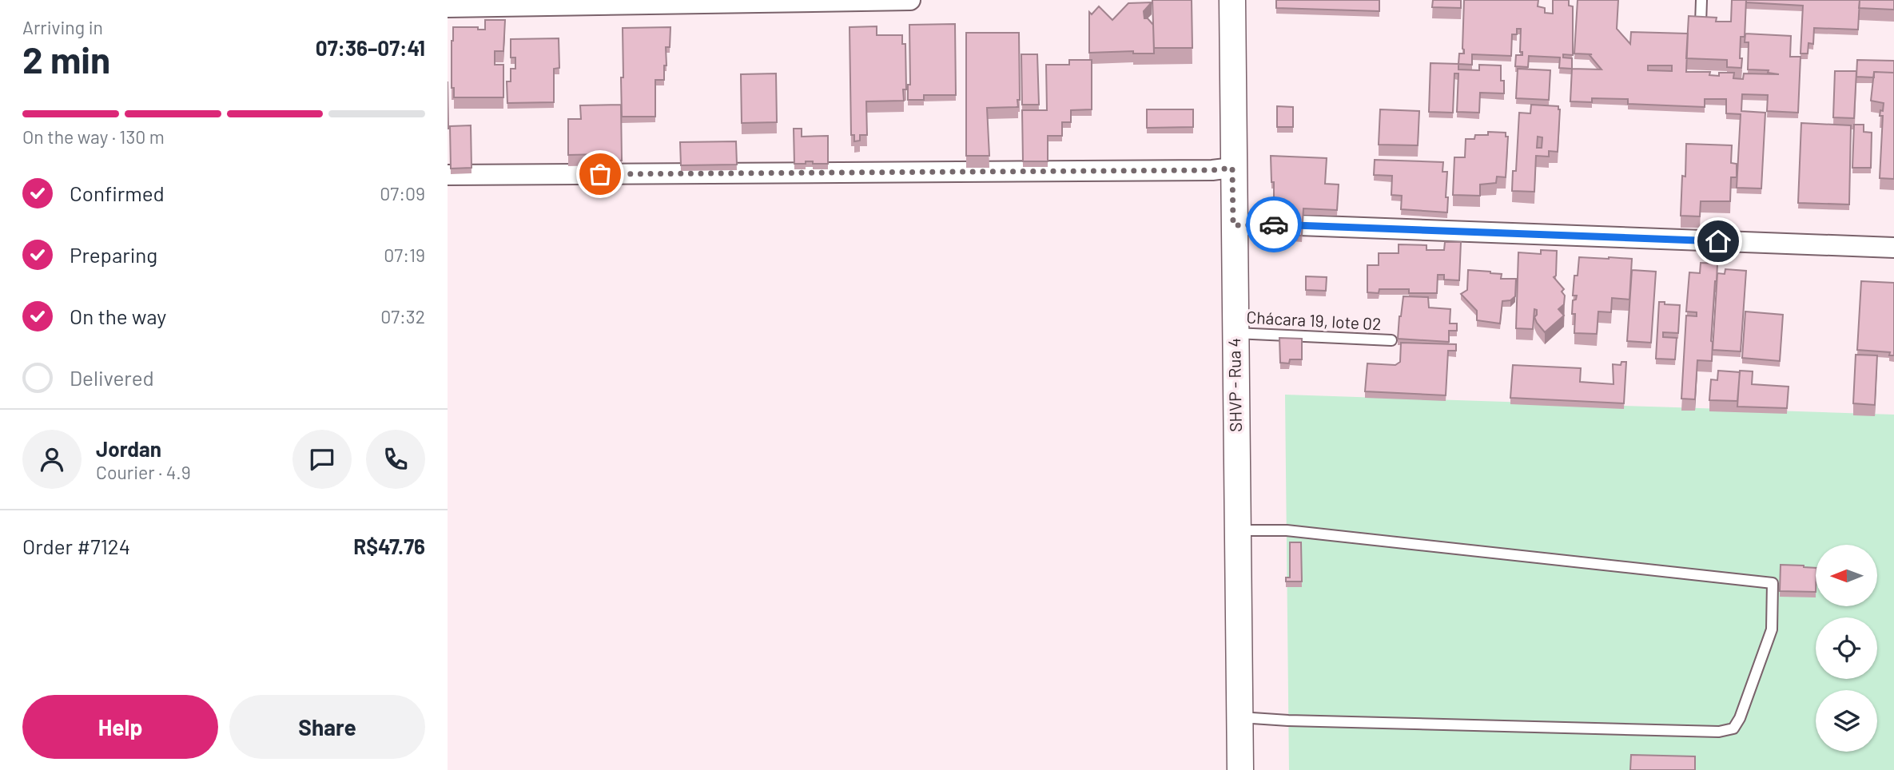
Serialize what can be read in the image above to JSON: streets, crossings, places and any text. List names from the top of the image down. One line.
{"streets":{"street":["SHVP - Rua 4"],"lane":["Chácara 19, lote 02"]},"crossings":[["Chácara 19, lote 02","SHVP - Rua 4"]],"north":"left","page":{"heading":["2 min","Arriving in","07:36–07:41"],"panel":["Jordan","Courier · 4.9","Order #7124","R$47.76"],"bar":"On the way · 130 m","list":[["Confirmed","07:09"],["Preparing","07:19"],["On the way","07:32"],"Delivered"],"buttons":["Help","Share"]}}
